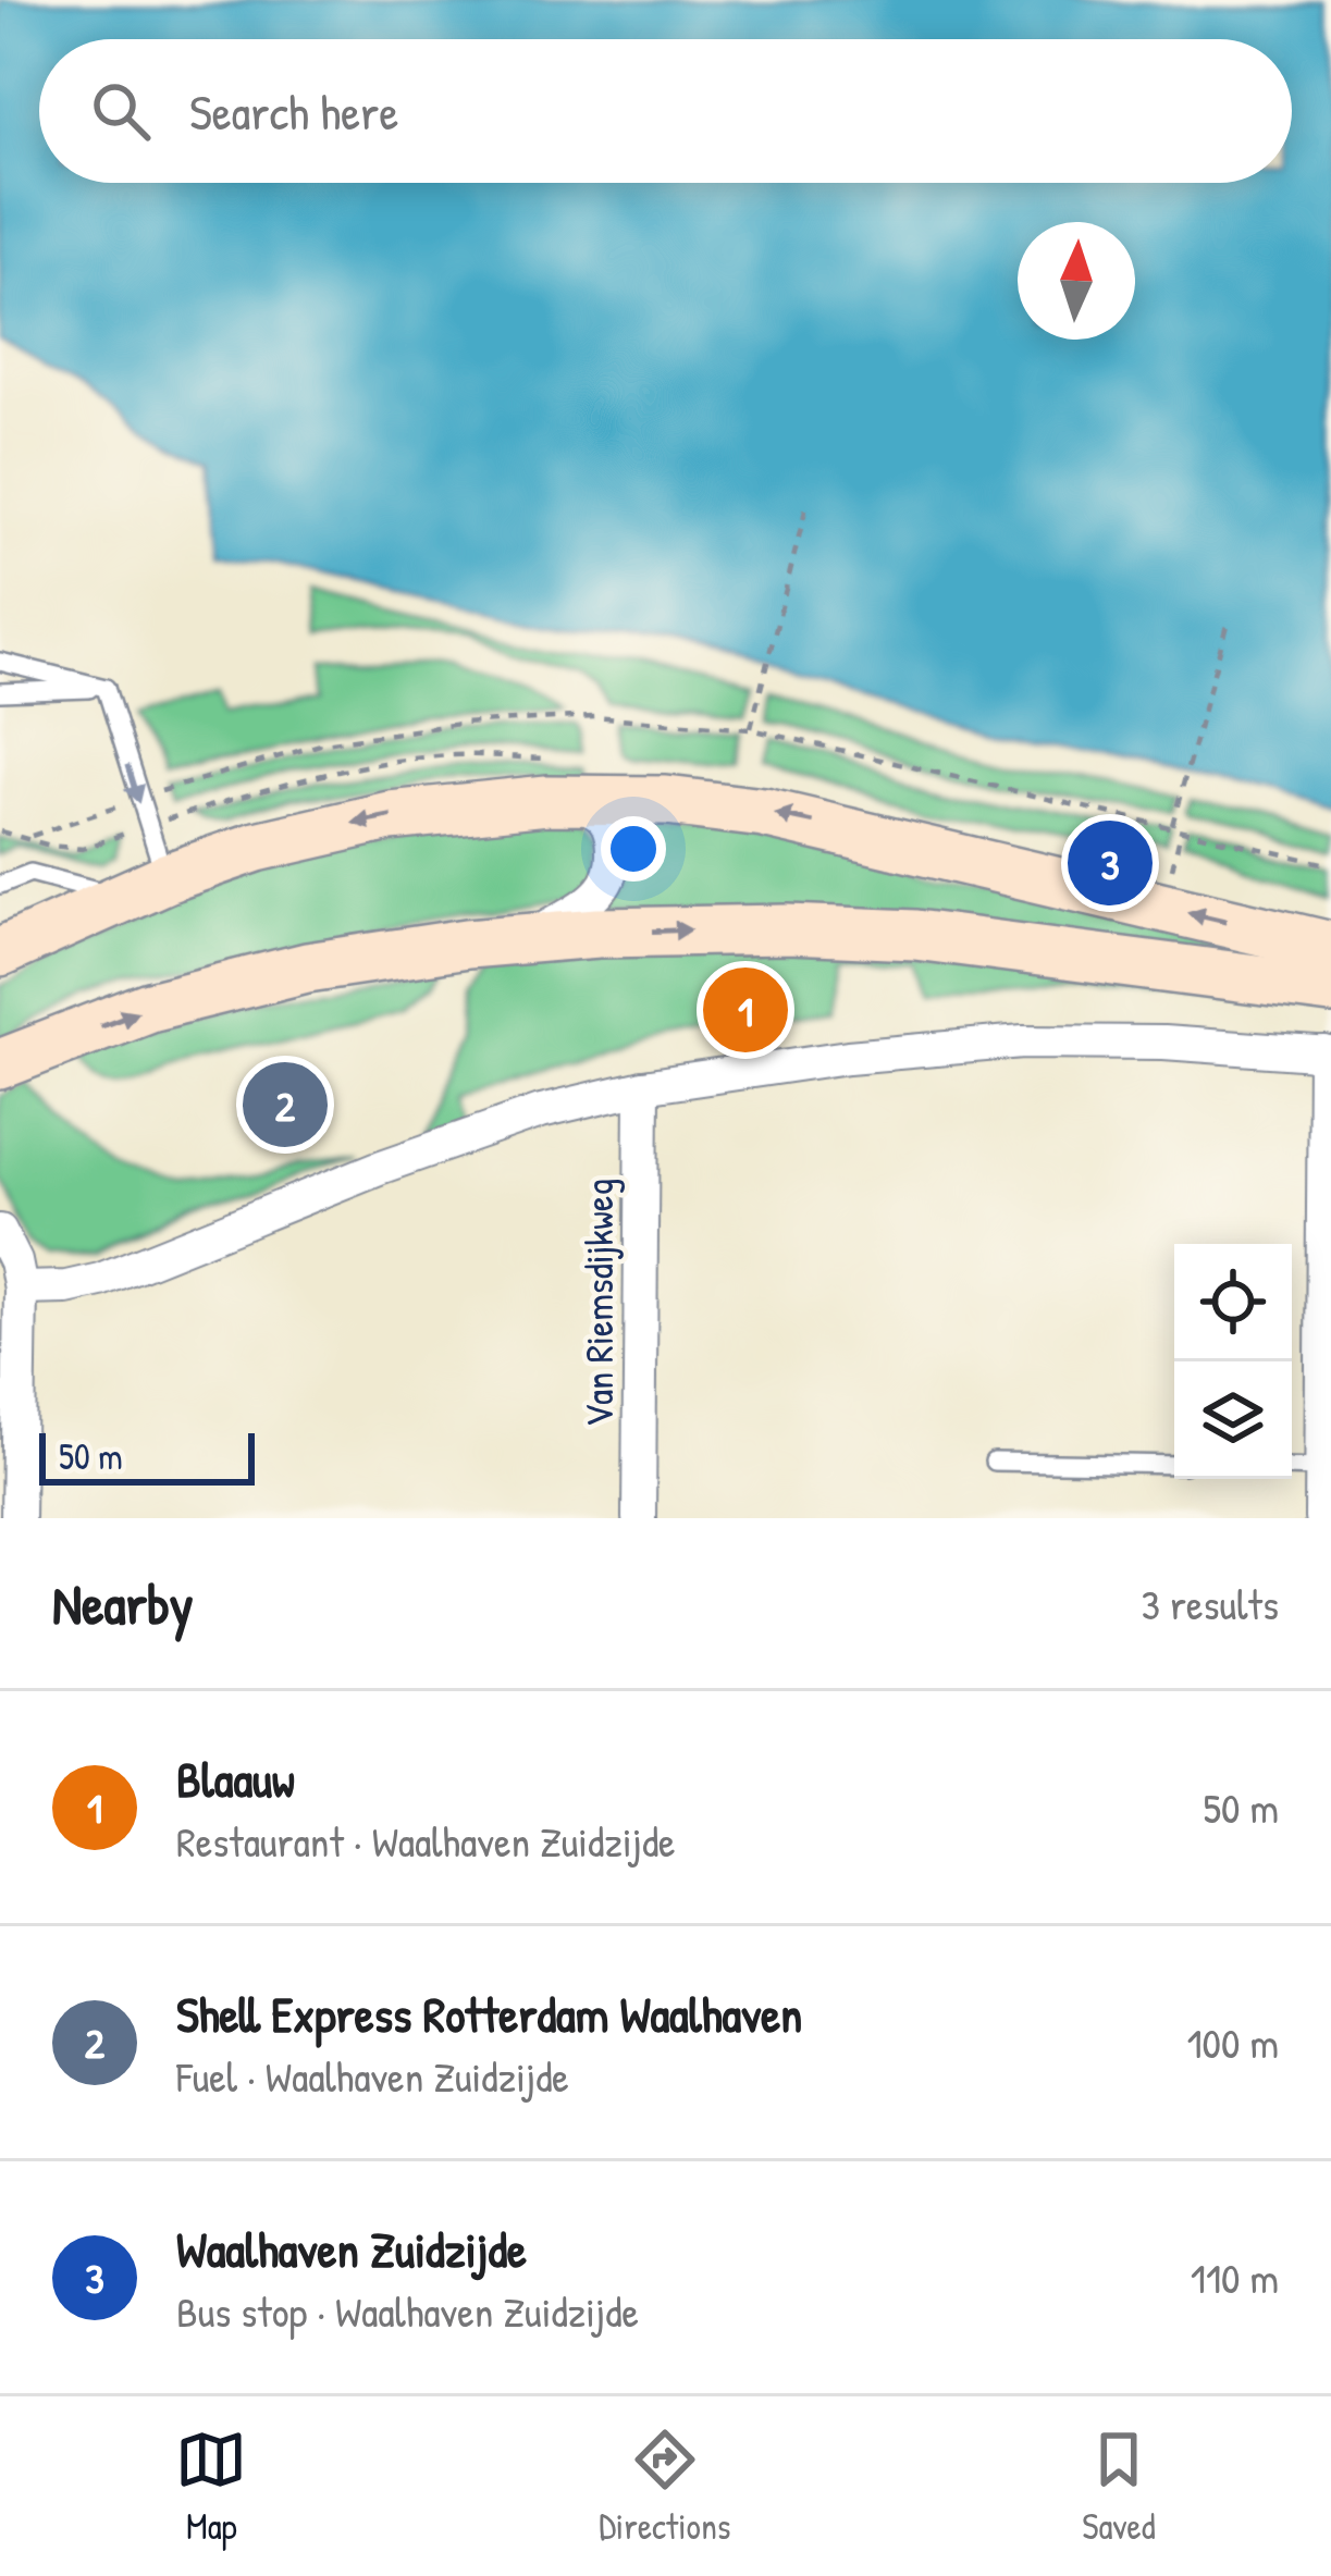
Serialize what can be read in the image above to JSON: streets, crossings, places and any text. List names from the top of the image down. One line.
{"streets":{"street":["Van Riemsdijkweg"]},"scale_bar":"50 m","north":"top","page":{"search":"Search here","pins":["3","1","2"],"scale":"50 m","heading":["Nearby","3 results"],"list":[{"mark":"1","name":"Blaauw","note":"Restaurant · Waalhaven Zuidzijde","value":"50 m"},{"mark":"2","name":"Shell Express Rotterdam Waalhaven","note":"Fuel · Waalhaven Zuidzijde","value":"100 m"},{"mark":"3","name":"Waalhaven Zuidzijde","note":"Bus stop · Waalhaven Zuidzijde","value":"110 m"}],"nav":["Map","Directions","Saved"]}}
